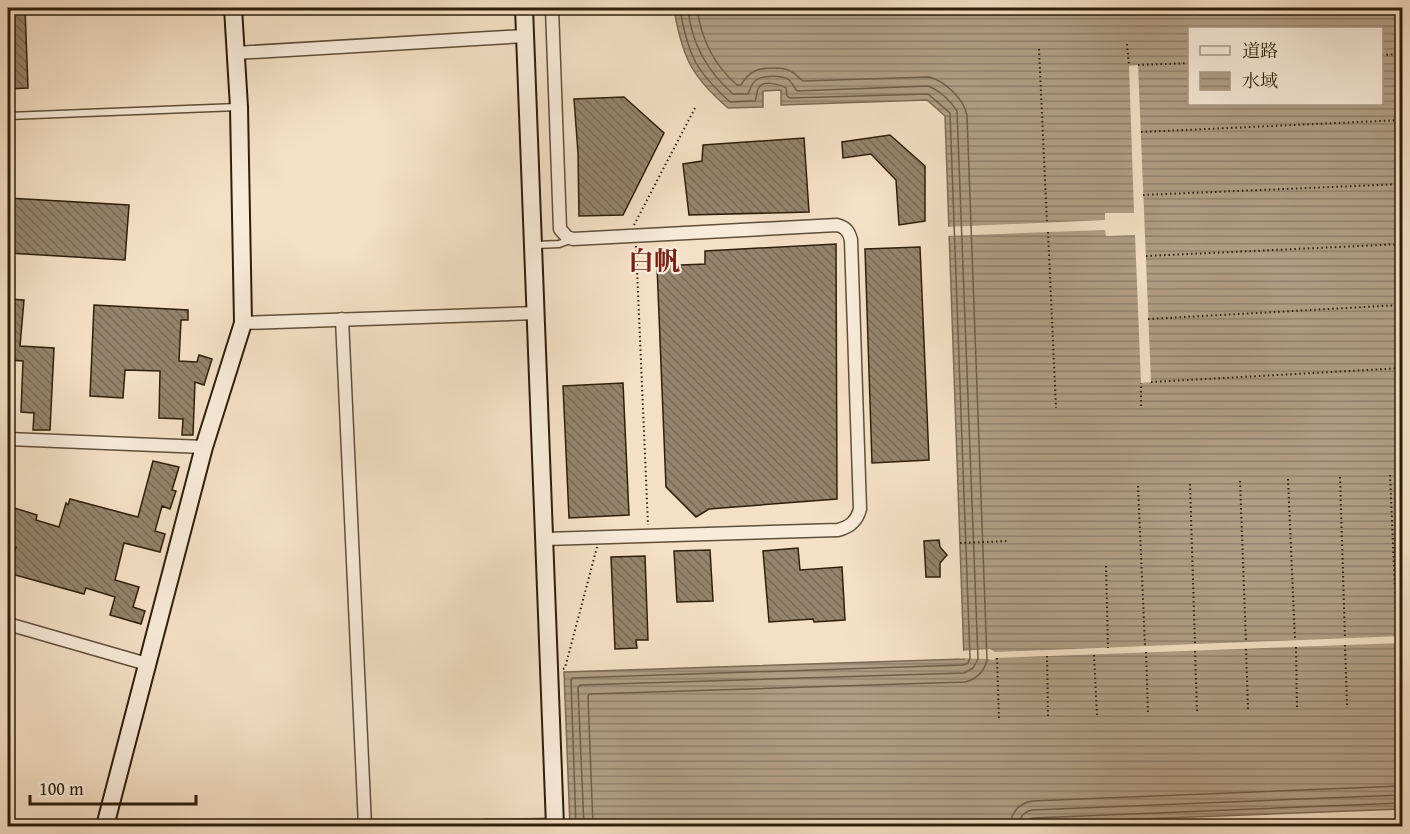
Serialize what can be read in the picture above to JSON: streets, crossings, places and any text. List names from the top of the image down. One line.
{"districts":["白帆"],"legend":["道路","水域"],"scale_bar":"100 m"}
